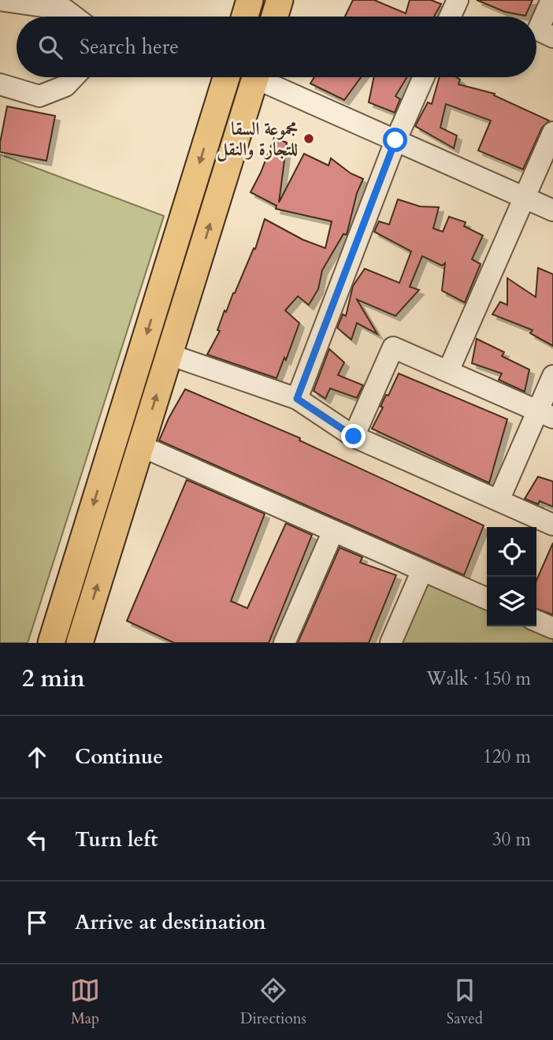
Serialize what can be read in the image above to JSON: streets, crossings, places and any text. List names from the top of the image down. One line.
{"places":["مجموعة السقا للتجارة والنقل"],"page":{"search":"Search here","heading":["2 min","Walk · 150 m"],"list":[["Continue","120 m"],["Turn left","30 m"],"Arrive at destination"],"nav":["Map","Directions","Saved"]}}
